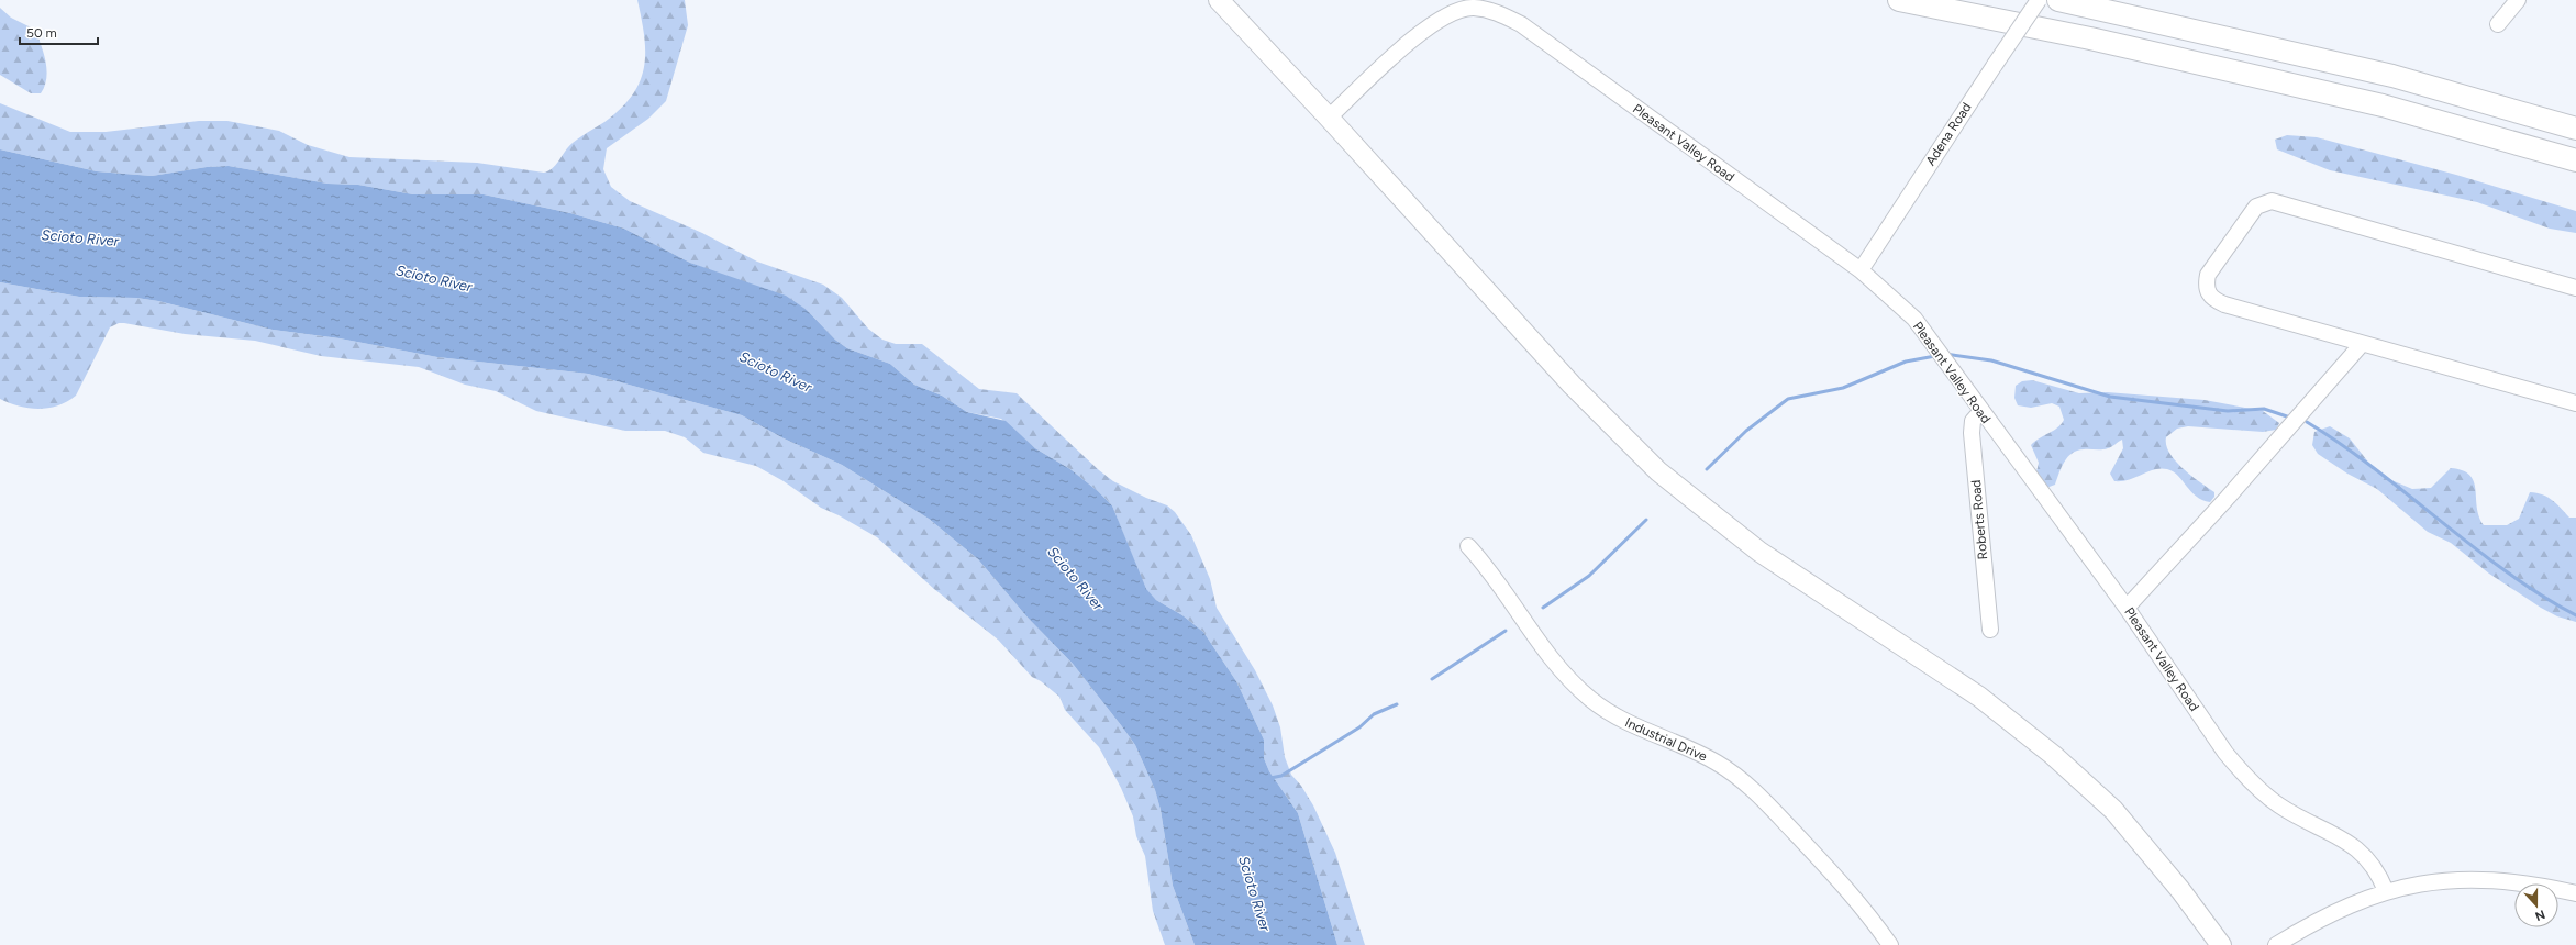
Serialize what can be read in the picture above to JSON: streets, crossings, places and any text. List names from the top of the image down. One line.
{"streets":{"street":["Adena Road","Pleasant Valley Road","Roberts Road","Industrial Drive"]},"crossings":[["Adena Road","Pleasant Valley Road"],["Pleasant Valley Road","Roberts Road"]],"water":["Scioto River"],"scale_bar":"50 m","north":"bottom"}
